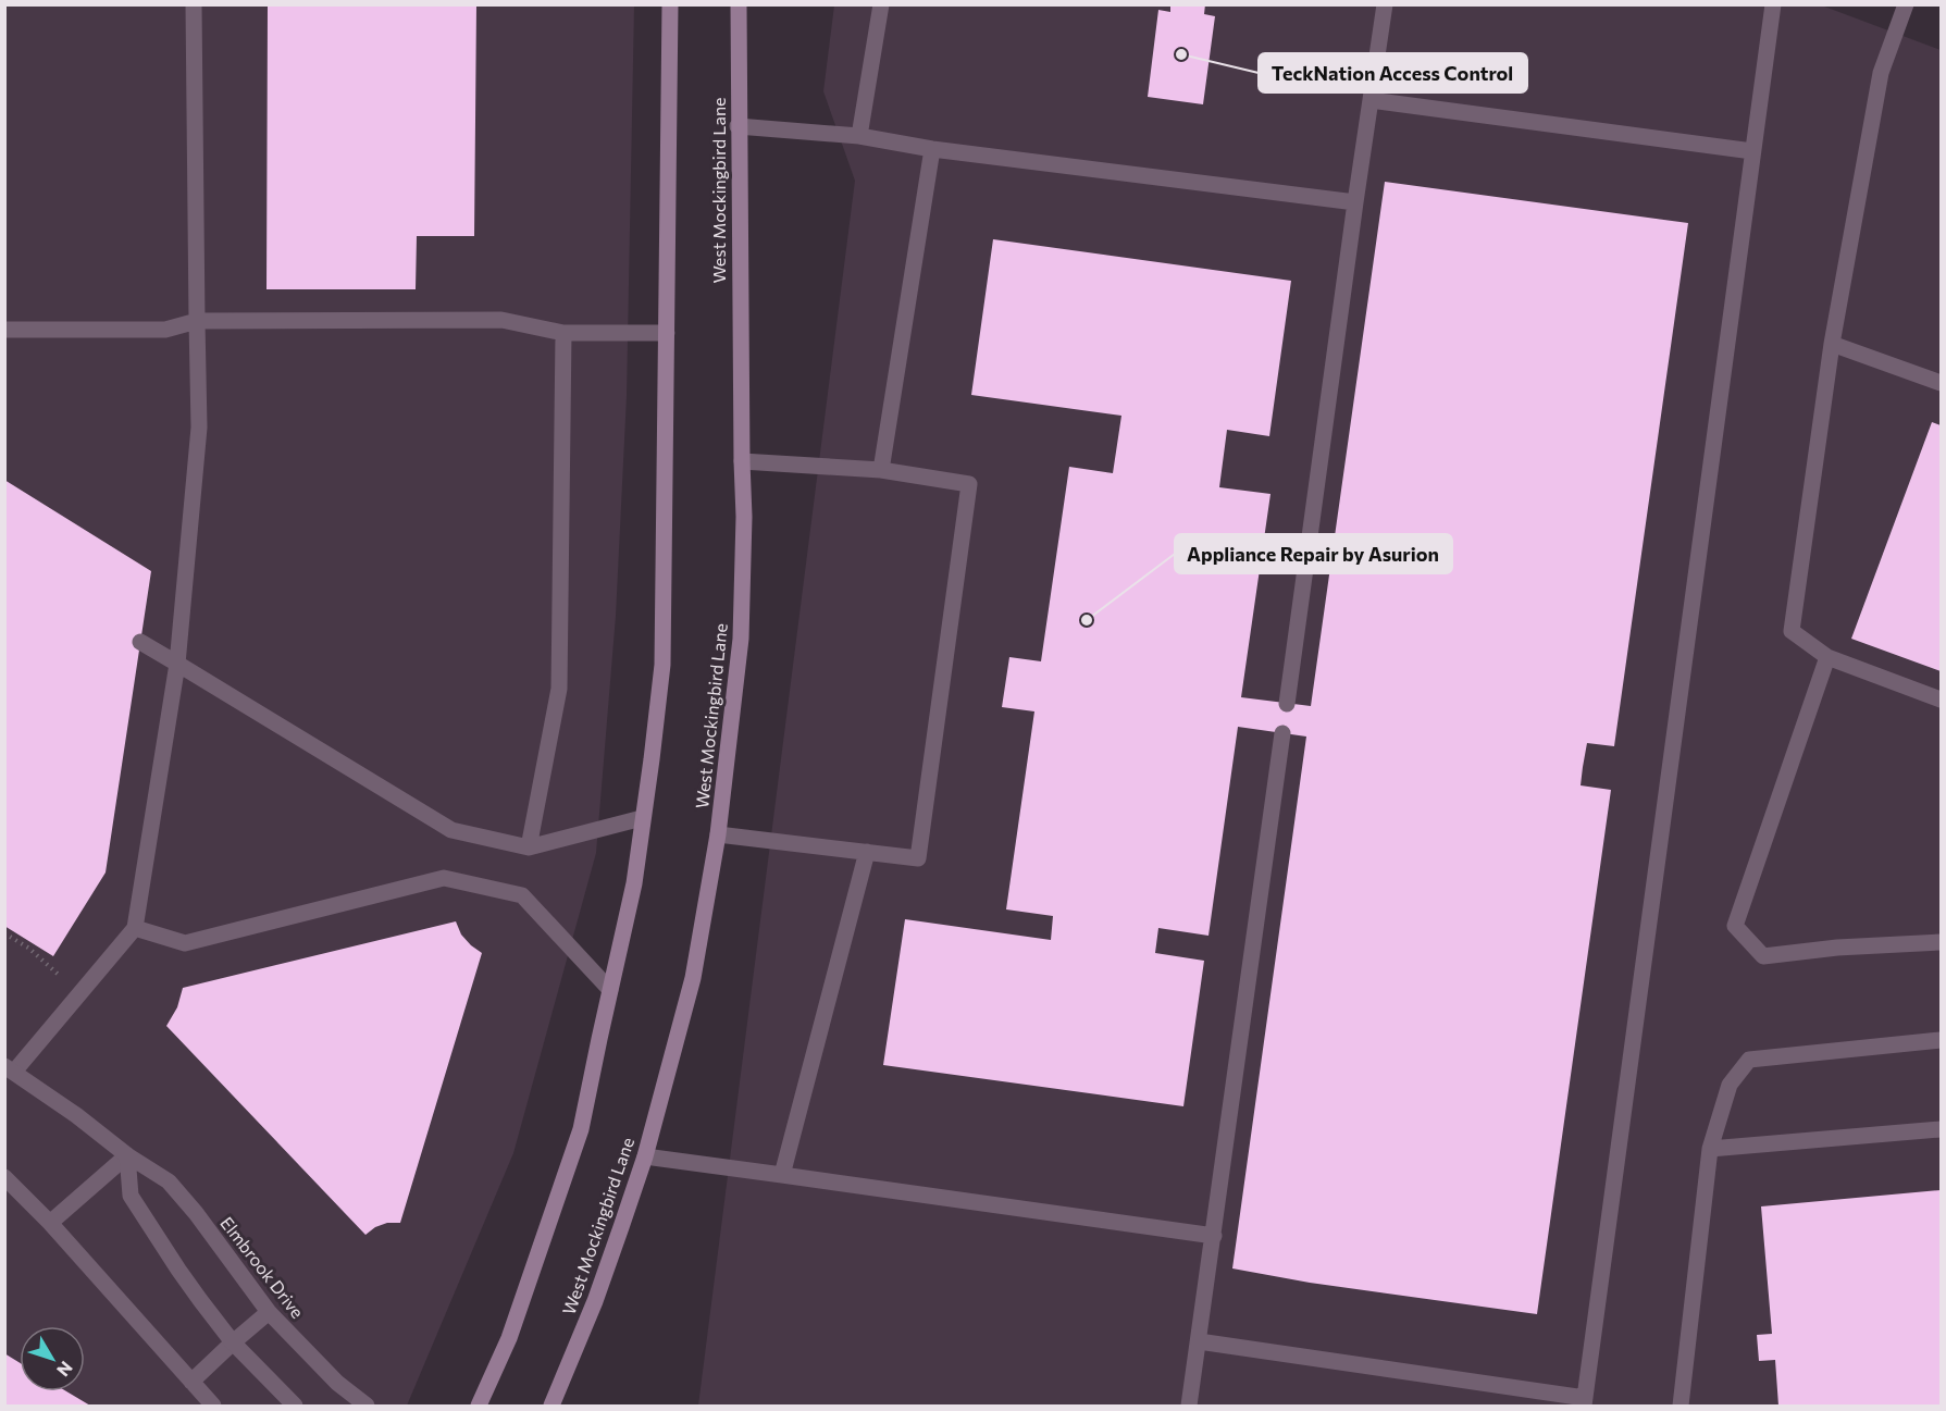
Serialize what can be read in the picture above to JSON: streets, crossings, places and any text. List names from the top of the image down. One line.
{"streets":{"main road":["West Mockingbird Lane"],"street":["Elmbrook Drive"]},"places":["TeckNation Access Control","Appliance Repair by Asurion"],"north":"bottom right"}
